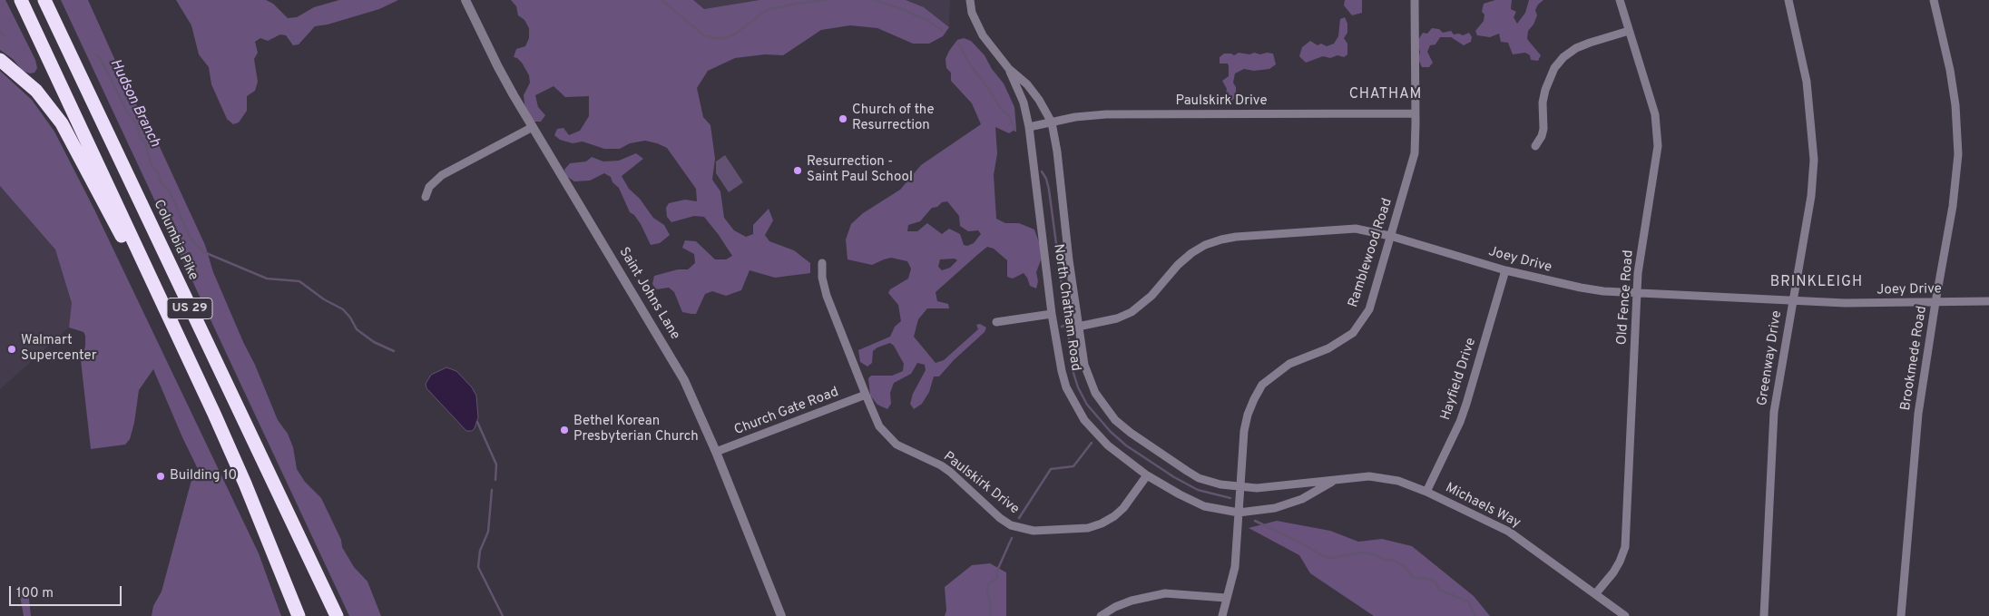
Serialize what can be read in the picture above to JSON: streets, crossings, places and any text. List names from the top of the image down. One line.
{"streets":{"highway":["Columbia Pike","US 29"],"street":["Paulskirk Drive","Ramblewood Road","Joey Drive","Saint Johns Lane","Old Fence Road","North Chatham Road","Greenway Drive","Brookmede Road","Hayfield Drive","Church Gate Road","Michaels Way"]},"crossings":[["Paulskirk Drive","Ramblewood Road"],["Paulskirk Drive","North Chatham Road"],["Paulskirk Drive","Church Gate Road"],["Ramblewood Road","Joey Drive"],["Ramblewood Road","North Chatham Road"],["Ramblewood Road","Michaels Way"],["Joey Drive","Old Fence Road"],["Joey Drive","North Chatham Road"],["Joey Drive","Greenway Drive"],["Joey Drive","Brookmede Road"],["Joey Drive","Hayfield Drive"],["Saint Johns Lane","Church Gate Road"],["Old Fence Road","Michaels Way"],["North Chatham Road","Michaels Way"],["Hayfield Drive","Michaels Way"]],"districts":["CHATHAM","BRINKLEIGH"],"water":["Hudson Branch"],"places":["Church of the Resurrection","Resurrection - Saint Paul School","Walmart Supercenter","Bethel Korean Presbyterian Church","Building 10"],"scale_bar":"100 m"}
